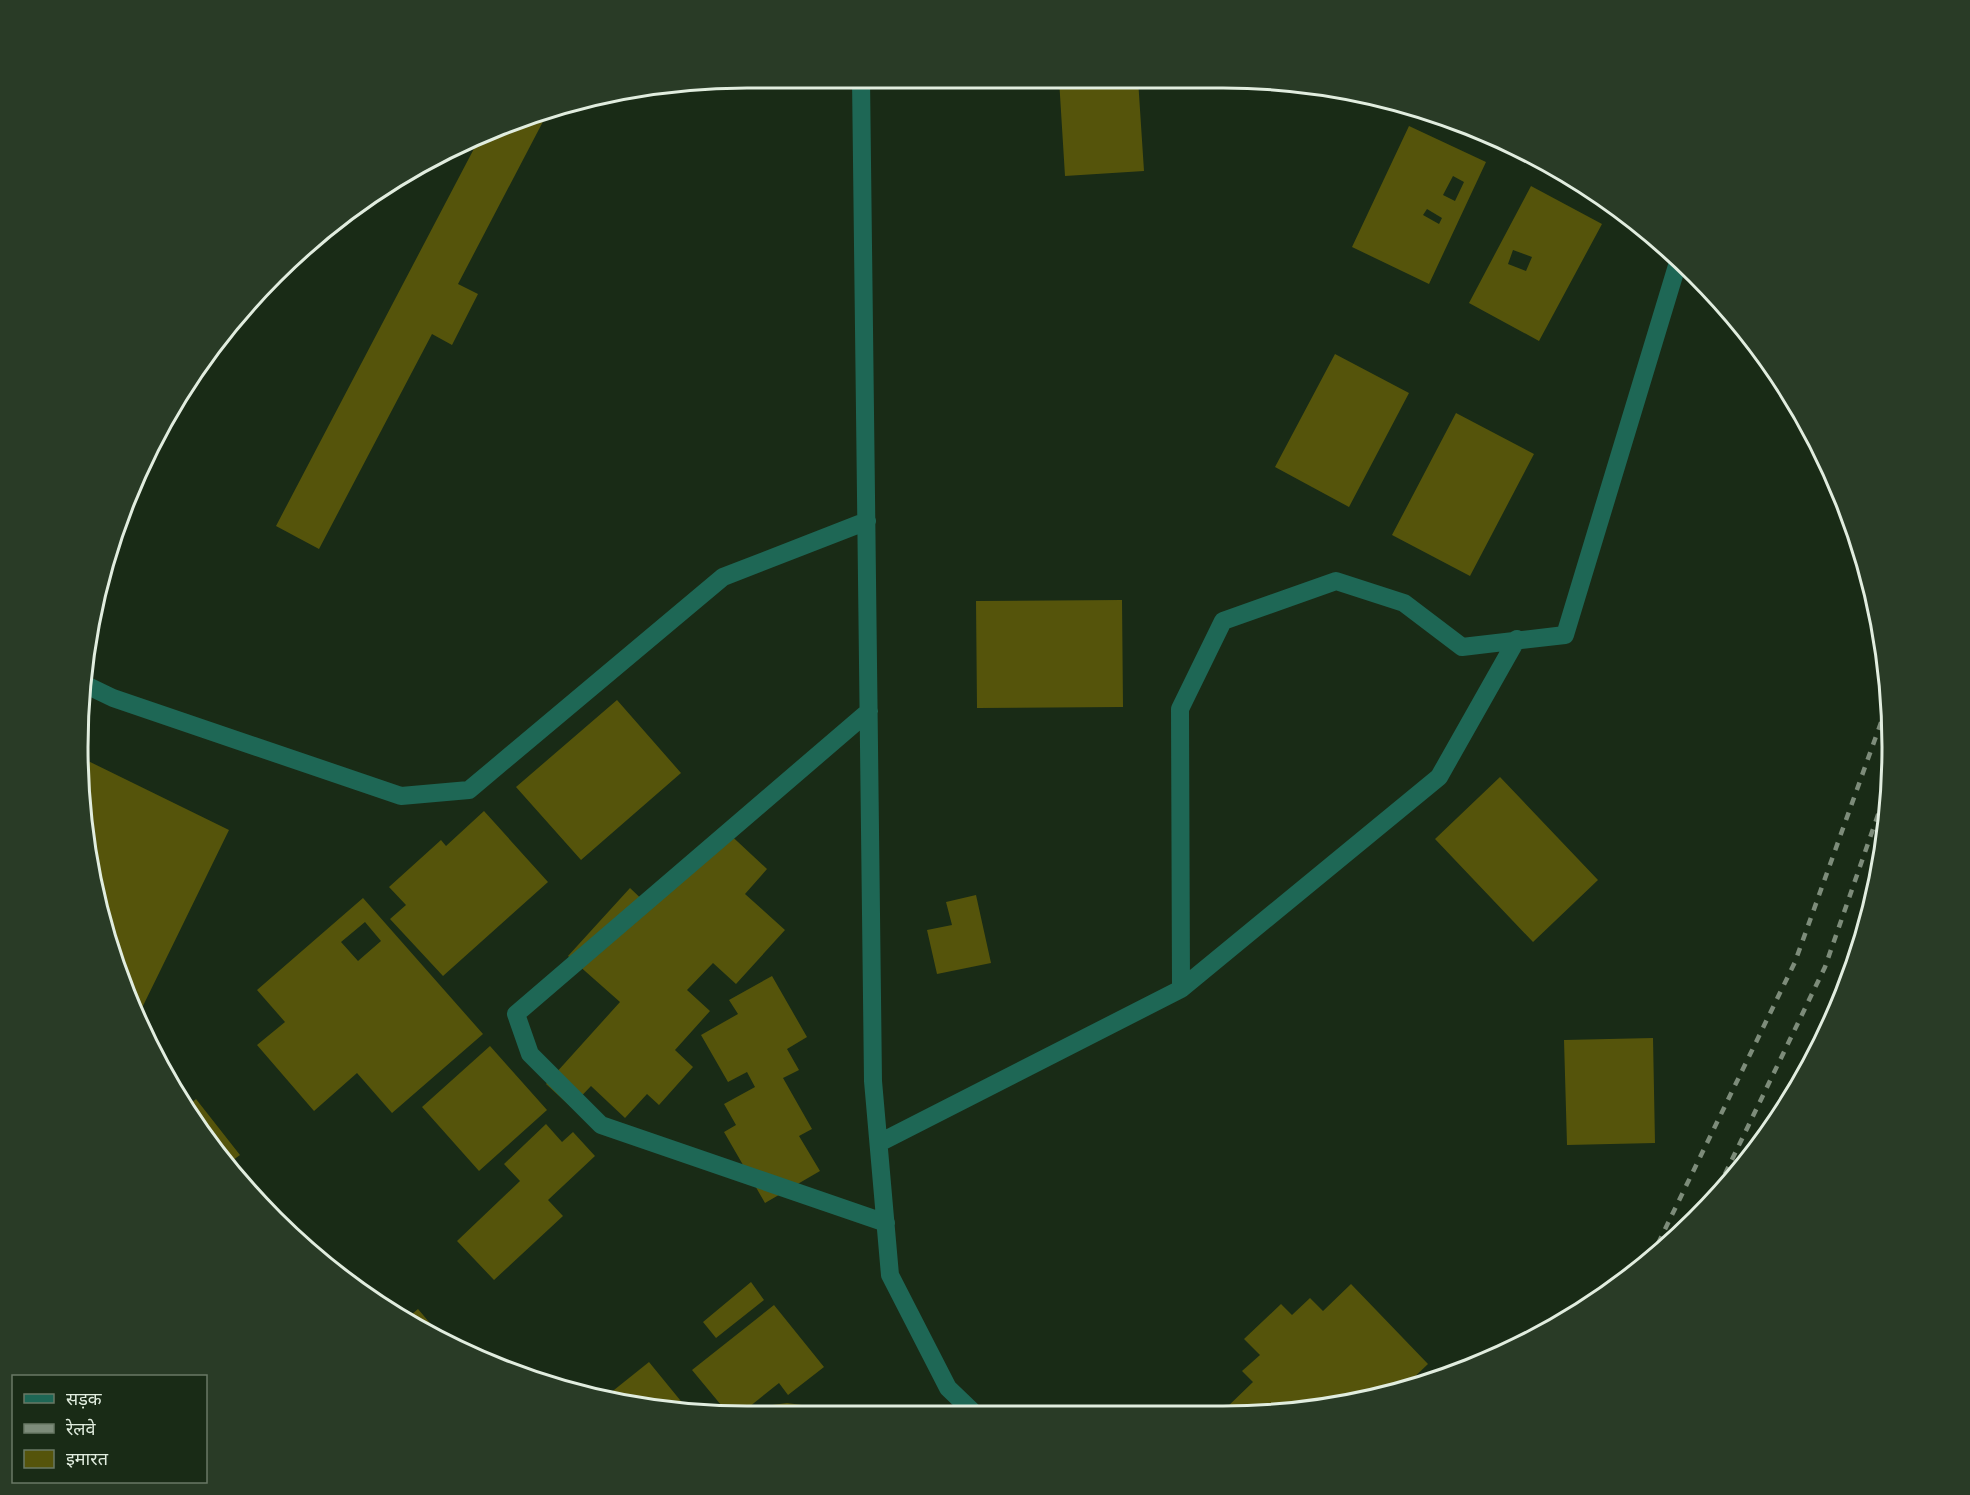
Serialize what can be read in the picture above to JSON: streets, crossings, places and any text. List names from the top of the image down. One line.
{"legend":["सड़क","रेलवे","इमारत"]}
